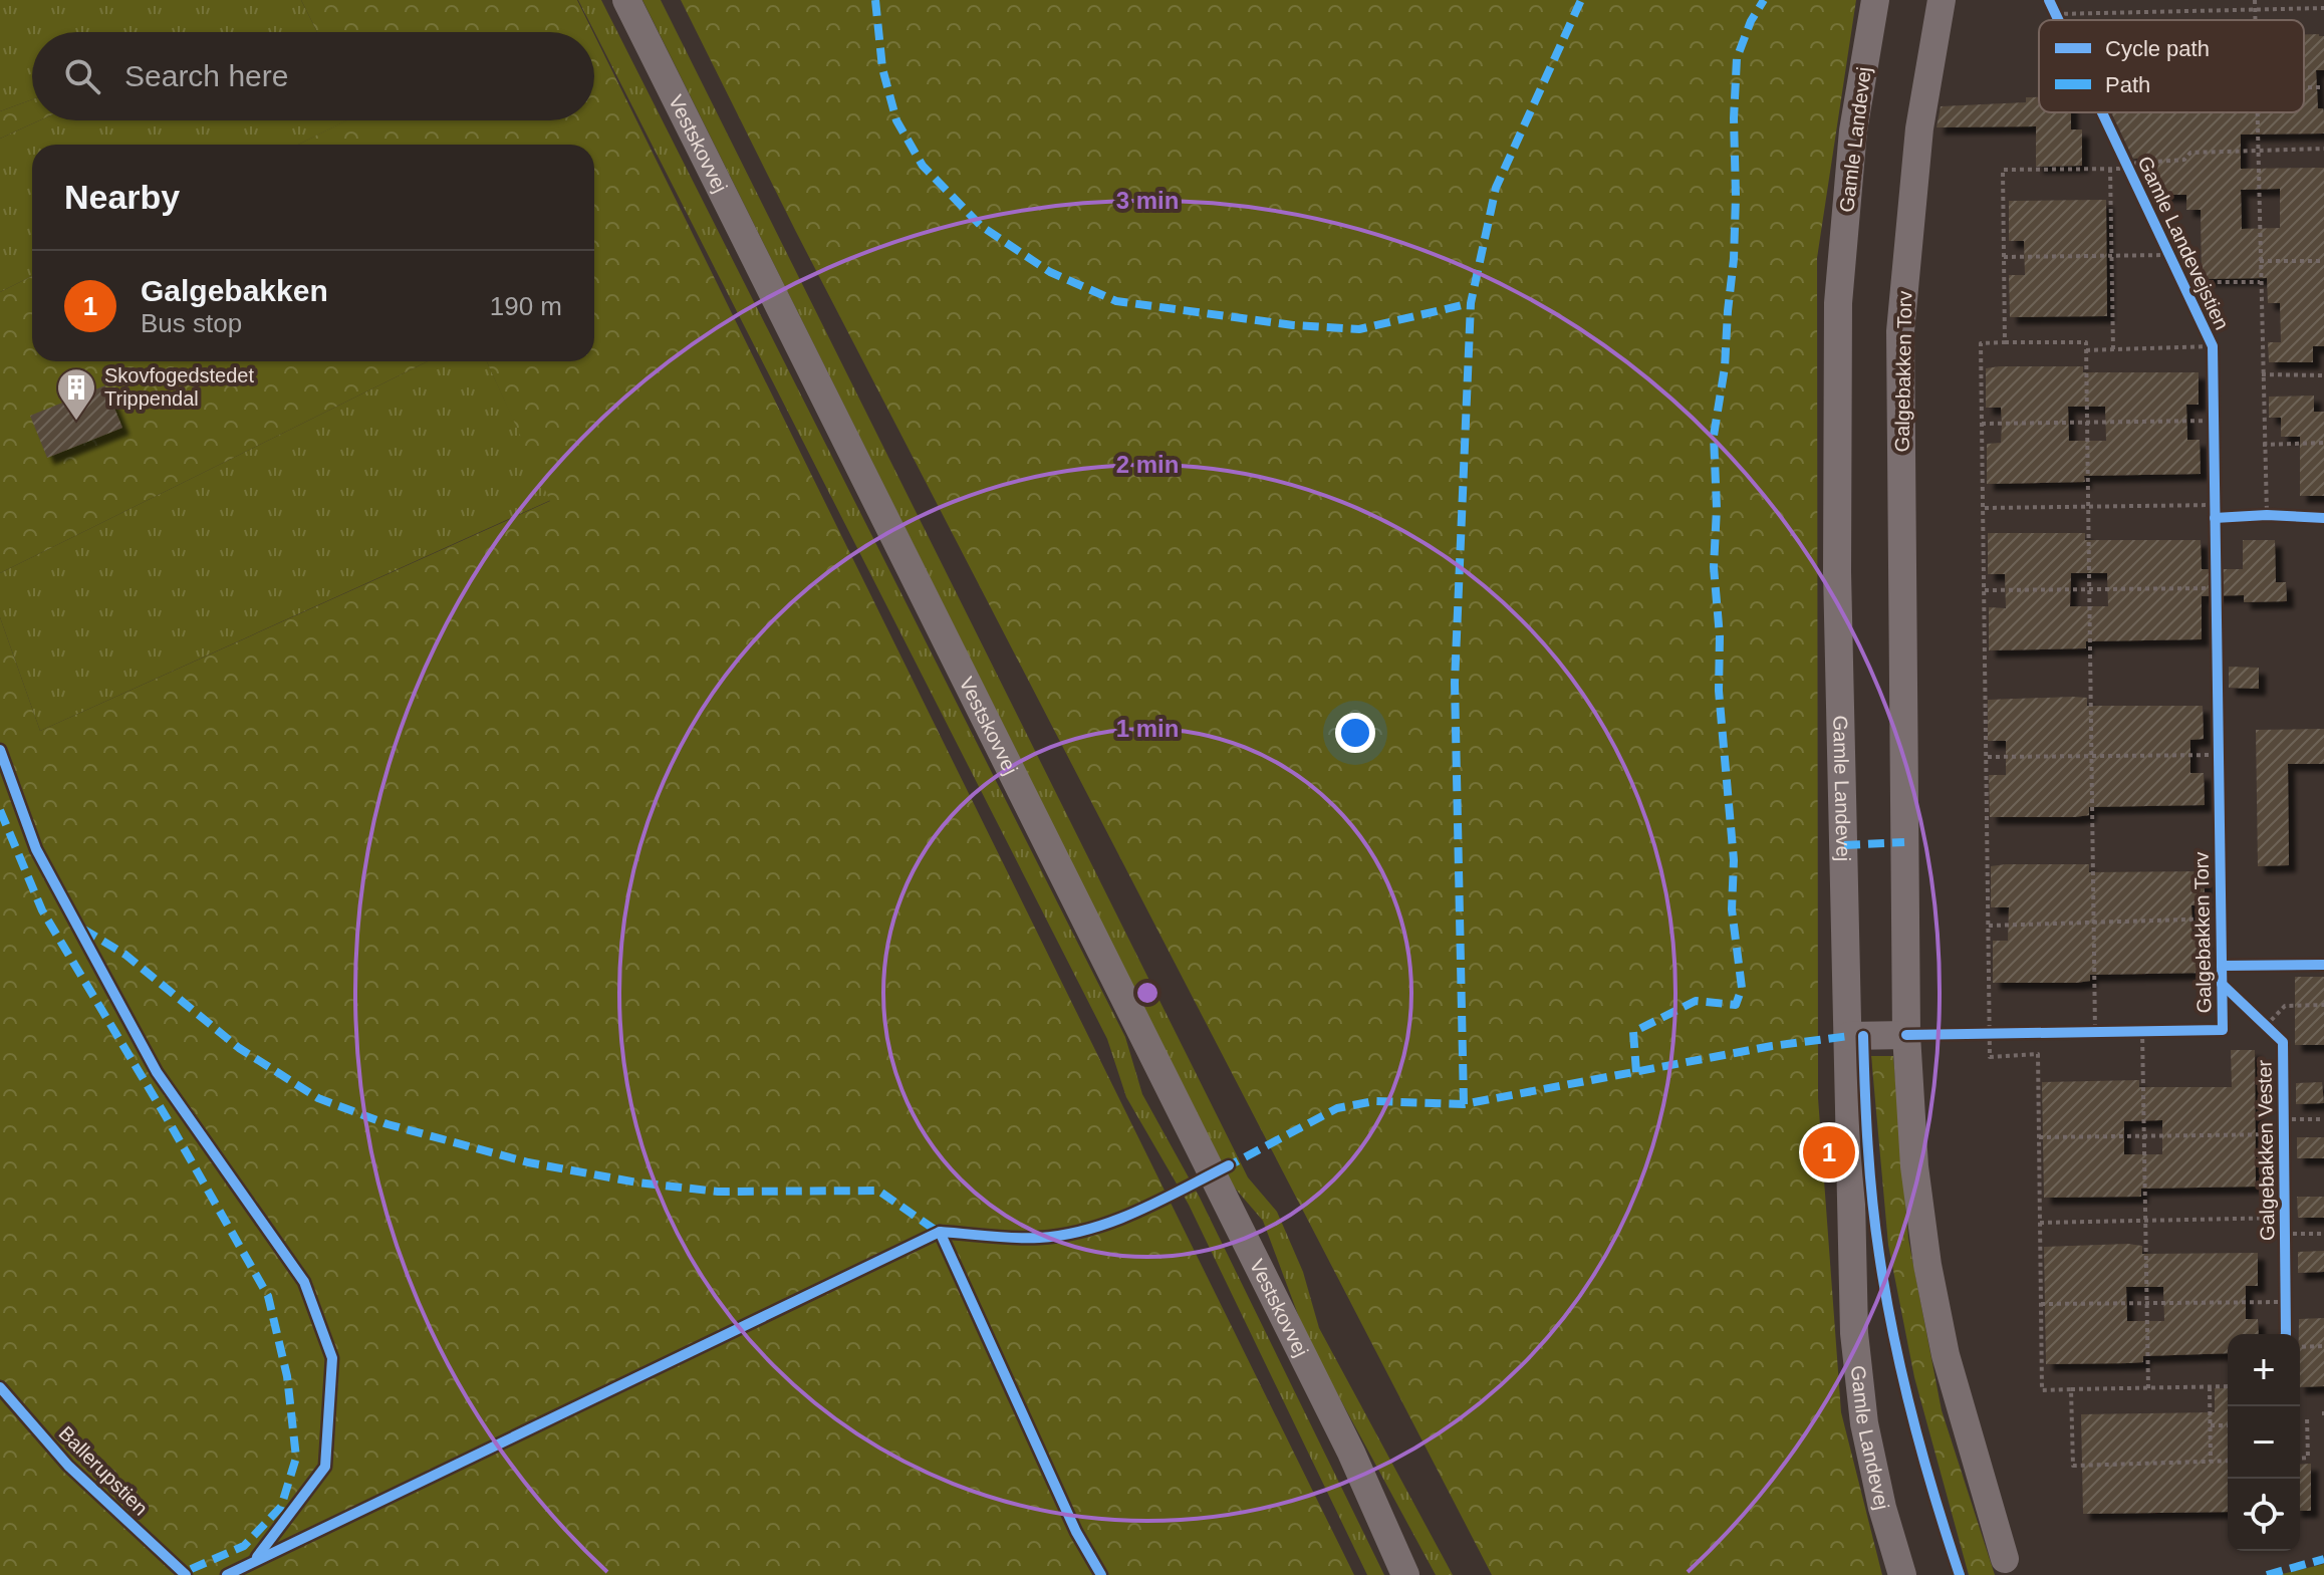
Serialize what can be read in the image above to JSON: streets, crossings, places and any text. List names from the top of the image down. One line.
{"streets":{"street":["Gamle Landevej","Vestskovvej","Galgebakken Torv"],"cycle path":["Gamle Landevejstien","Galgebakken Vester","Ballerupstien"]},"places":{"building":["Skovfogedstedet Trippendal"]},"legend":["Cycle path","Path"],"page":{"search":"Search here","heading":"Nearby","list":[{"mark":"1","name":"Galgebakken","note":"Bus stop","value":"190 m"}],"pins":"1","map_buttons":["+","−"]},"rings":["3 min","2 min","1 min"]}
